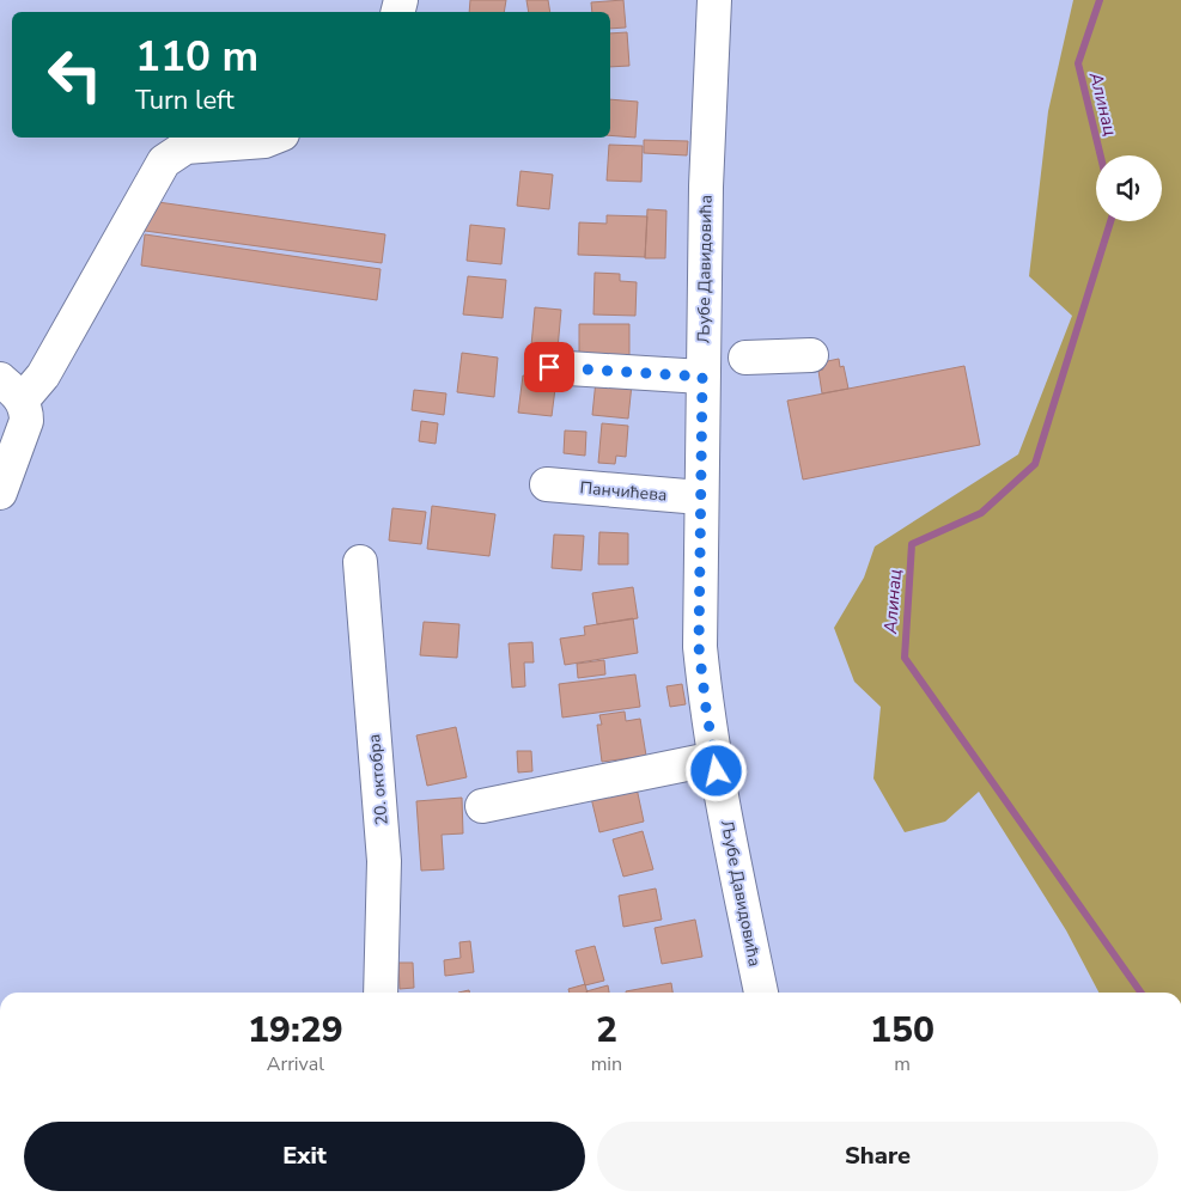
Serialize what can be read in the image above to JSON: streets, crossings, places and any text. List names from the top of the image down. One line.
{"streets":{"main road":["Љубе Давидовића","Панчићева","20. октобра"]},"crossings":[["Љубе Давидовића","Панчићева"]],"water":["Алинац"],"page":{"turn":["110 m","Turn left"],"eta":["19:29","Arrival","2","min","150","m"],"buttons":["Exit","Share"]}}
